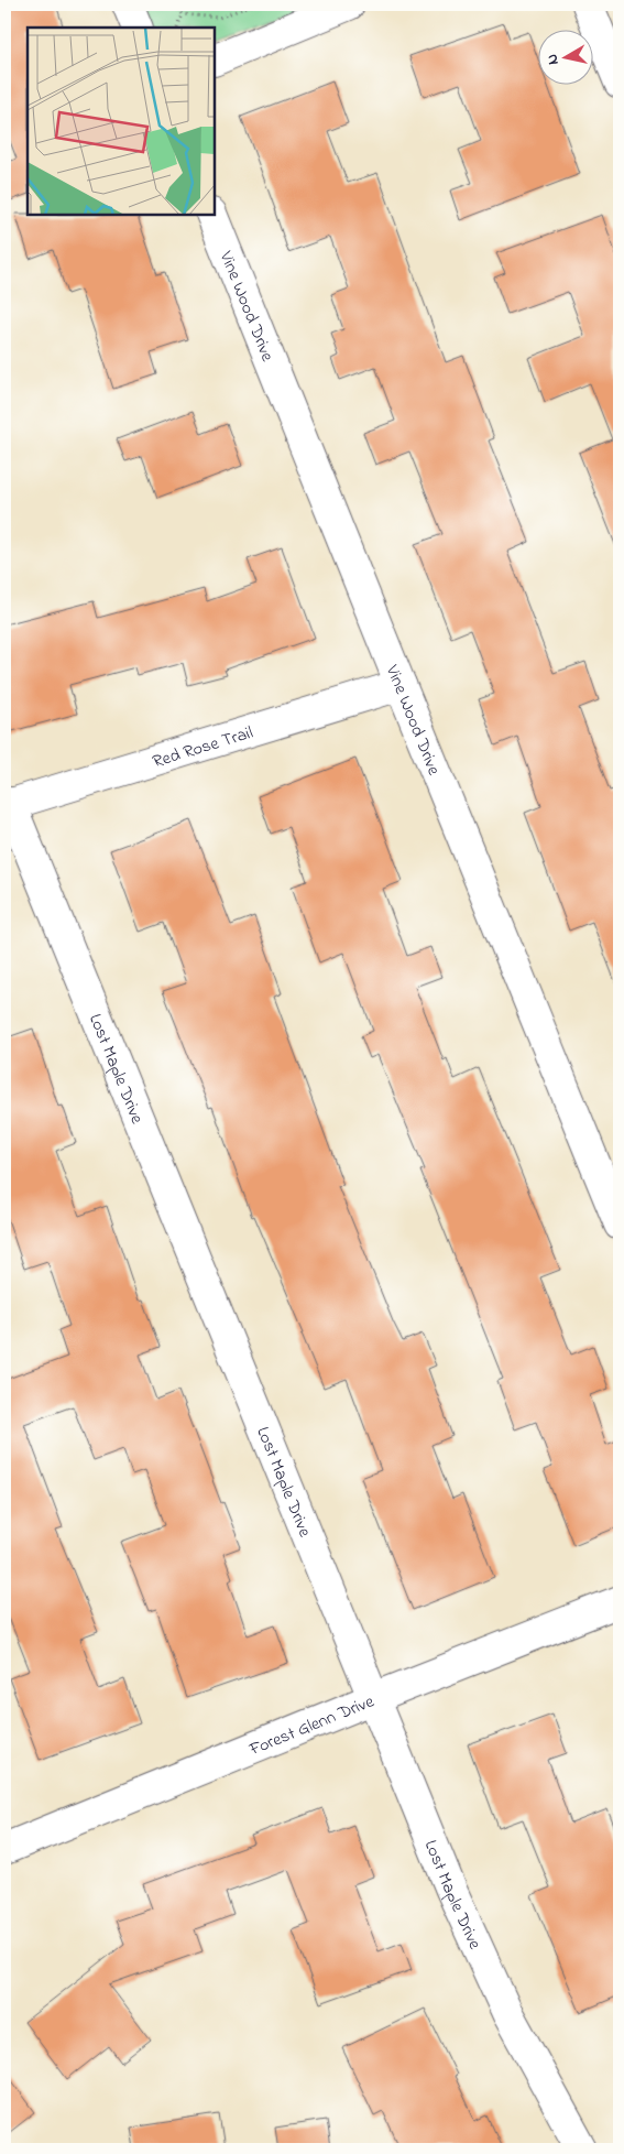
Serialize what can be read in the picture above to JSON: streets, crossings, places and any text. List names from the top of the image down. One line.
{"streets":{"street":["Vine Wood Drive","Red Rose Trail","Lost Maple Drive","Forest Glenn Drive"]},"crossings":[["Vine Wood Drive","Red Rose Trail"],["Red Rose Trail","Lost Maple Drive"],["Lost Maple Drive","Forest Glenn Drive"]],"north":"left"}
